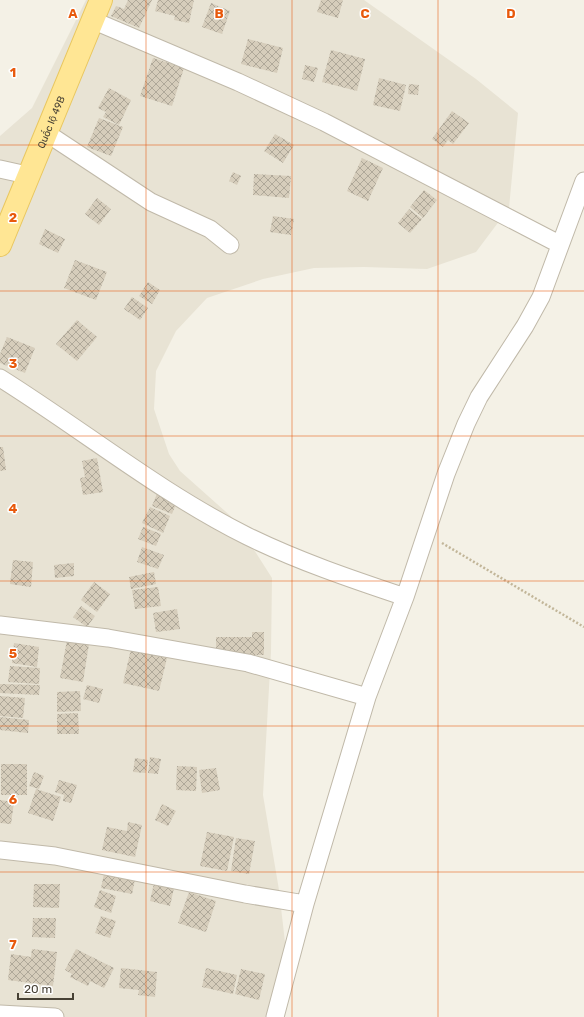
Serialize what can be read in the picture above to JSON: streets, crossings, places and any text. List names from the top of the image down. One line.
{"streets":{"main road":["Quốc lộ 49B"]},"scale_bar":"20 m","grid":{"columns":["A","B","C","D"],"rows":["1","2","3","4","5","6","7"]}}
